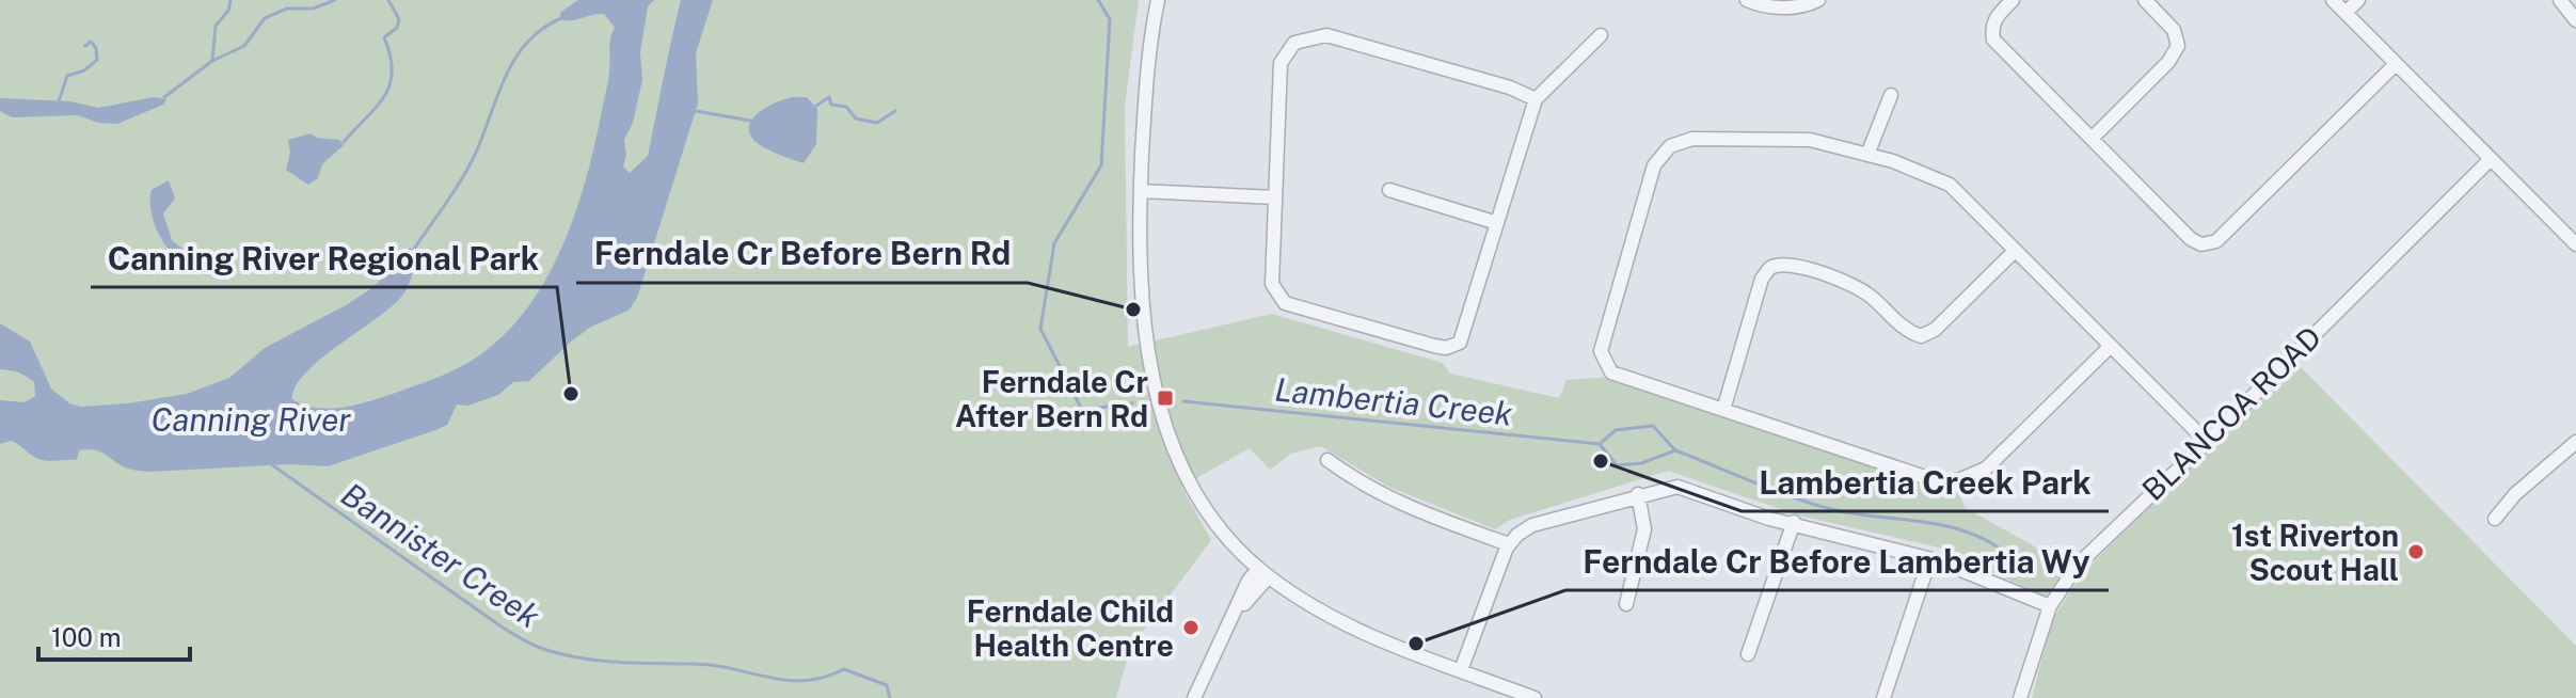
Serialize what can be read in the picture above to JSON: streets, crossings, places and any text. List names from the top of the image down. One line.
{"streets":{"street":["BLANCOA ROAD"]},"water":["Lambertia Creek","Canning River","Bannister Creek"],"places":{"other":["Ferndale Cr Before Bern Rd","Canning River Regional Park","Lambertia Creek Park","1st Riverton Scout Hall","Ferndale Child Health Centre","Ferndale Cr Before Lambertia Wy"],"transit":["Ferndale Cr After Bern Rd"]},"scale_bar":"100 m"}
